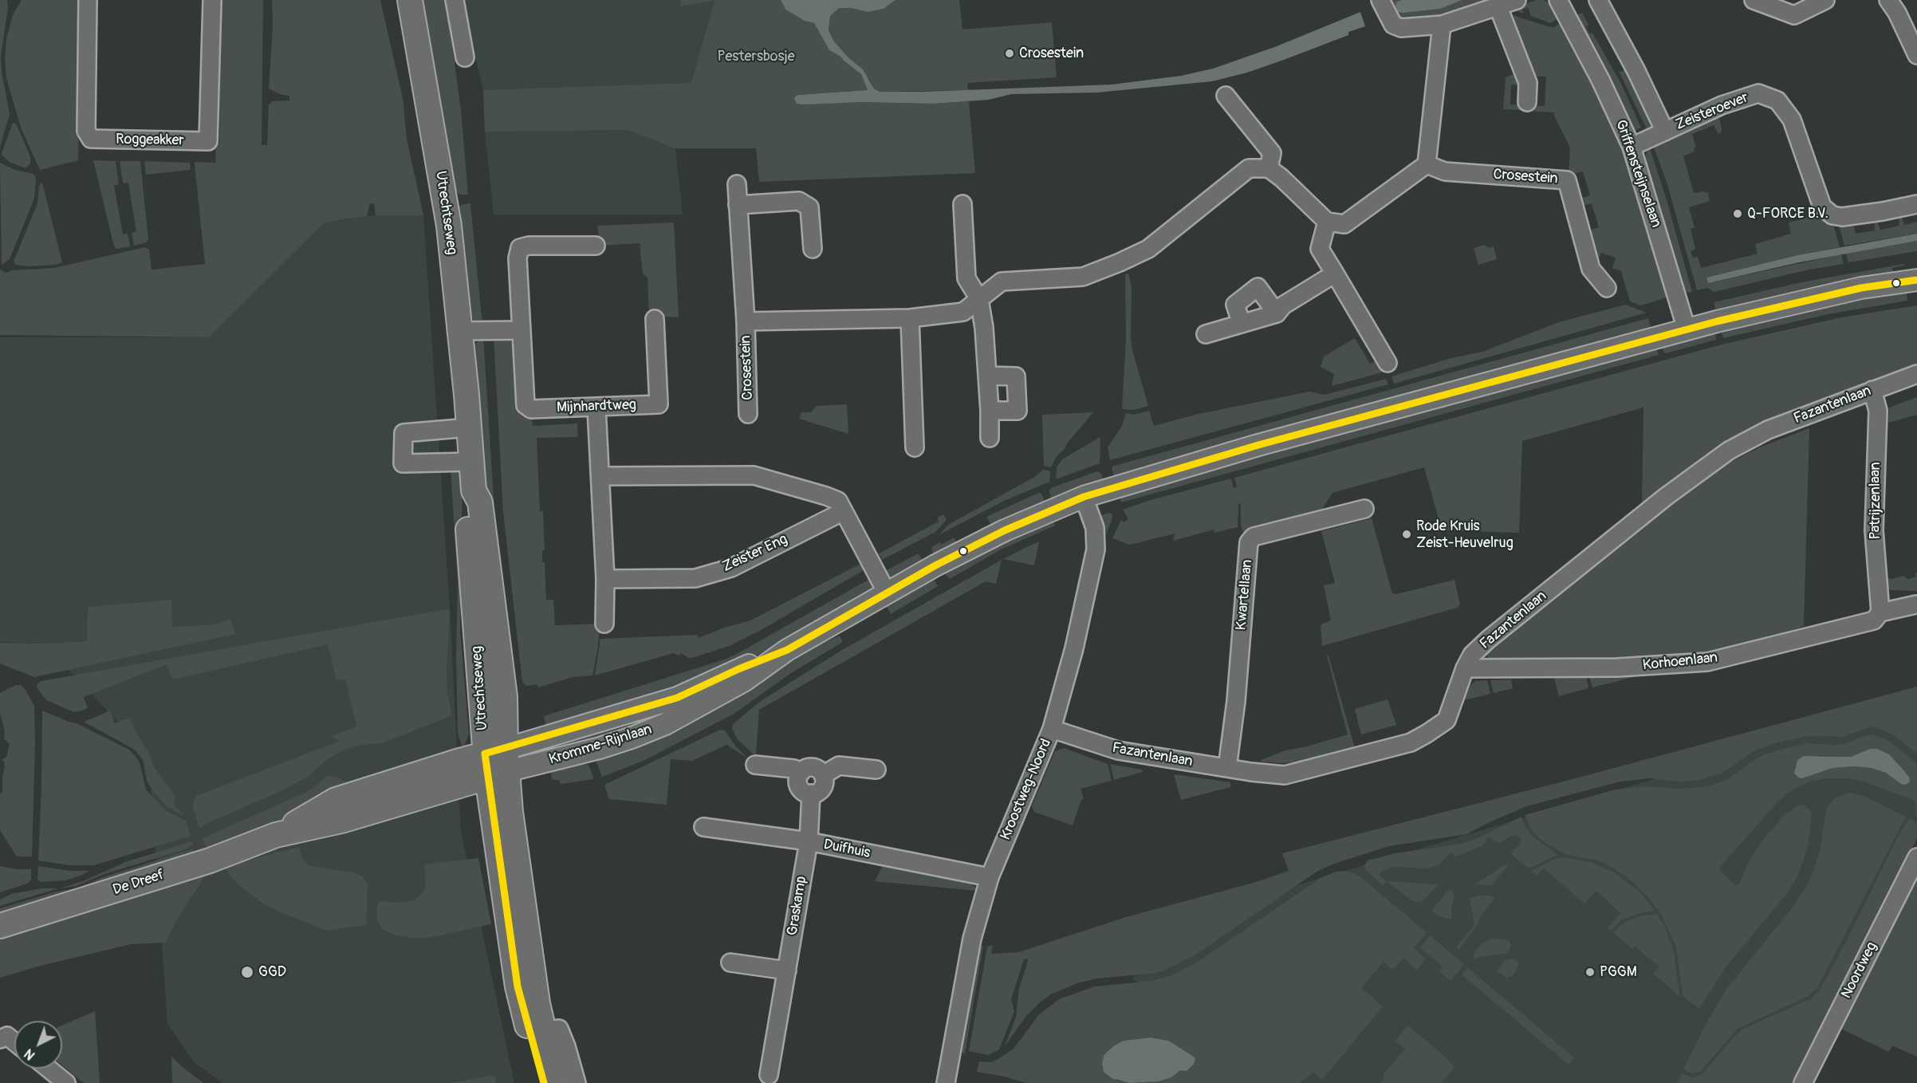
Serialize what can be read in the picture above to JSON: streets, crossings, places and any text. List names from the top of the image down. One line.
{"streets":{"main road":["Utrechtseweg","De Dreef"],"street":["Zeisteroever","Roggeakker","Griffensteijnselaan","Crosestein","Fazantenlaan","Mijnhardtweg","Patrijzenlaan","Zeister Eng","Kwartellaan","Korhoenlaan","Kromme-Rijnlaan","Kroostweg-Noord","Duifhuis","Graskamp","Noordweg"]},"crossings":[["Griffensteijnselaan","Kromme-Rijnlaan"],["Utrechtseweg","Kromme-Rijnlaan"],["Utrechtseweg","De Dreef"],["Fazantenlaan","Patrijzenlaan"],["Fazantenlaan","Kwartellaan"],["Fazantenlaan","Korhoenlaan"],["Fazantenlaan","Kroostweg-Noord"],["Patrijzenlaan","Korhoenlaan"],["Kromme-Rijnlaan","Kroostweg-Noord"],["Kromme-Rijnlaan","De Dreef"],["Kroostweg-Noord","Duifhuis"],["Duifhuis","Graskamp"]],"parks":["Pestersbosje"],"places":["Crosestein","Q-FORCE B.V.","Rode Kruis Zeist-Heuvelrug","GGD","PGGM"],"north":"bottom left"}
